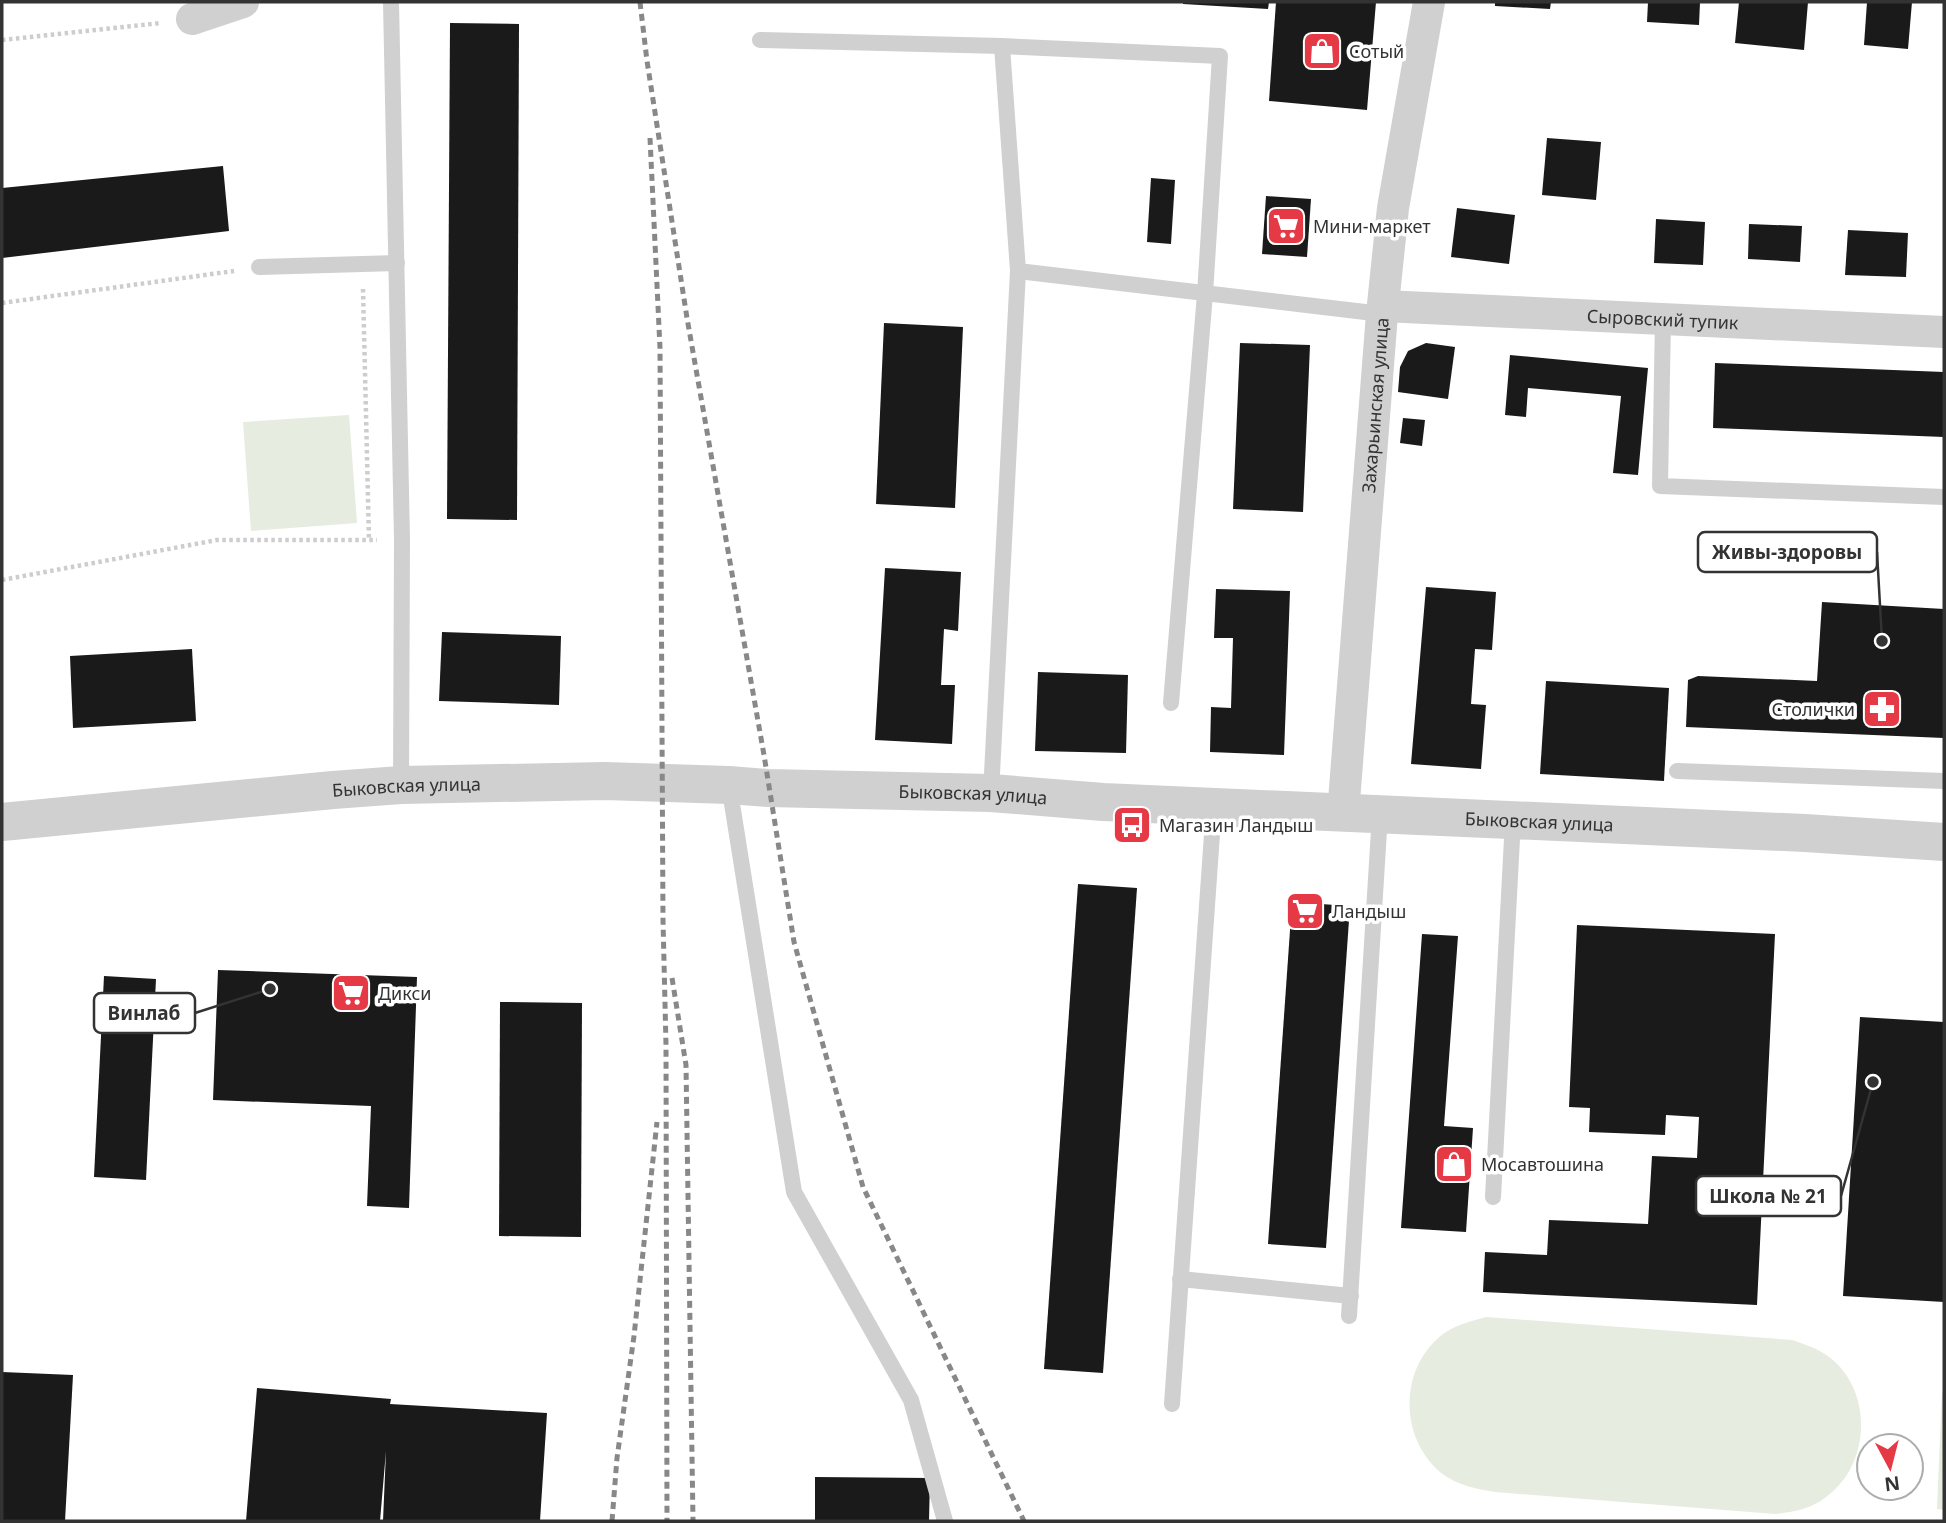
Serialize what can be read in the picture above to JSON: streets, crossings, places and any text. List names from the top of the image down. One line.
{"streets":{"street":["Сыровский тупик","Захарьинская улица","Быковская улица"]},"crossings":[["Сыровский тупик","Захарьинская улица"],["Захарьинская улица","Быковская улица"]],"places":{"shop":["Сотый","Мосавтошина"],"supermarket":["Мини-маркет","Ландыш","Дикси"],"other":["Живы-здоровы","Винлаб","Школа № 21"],"pharmacy":["Столички"],"bus stop":["Магазин Ландыш"]},"north":"bottom"}
